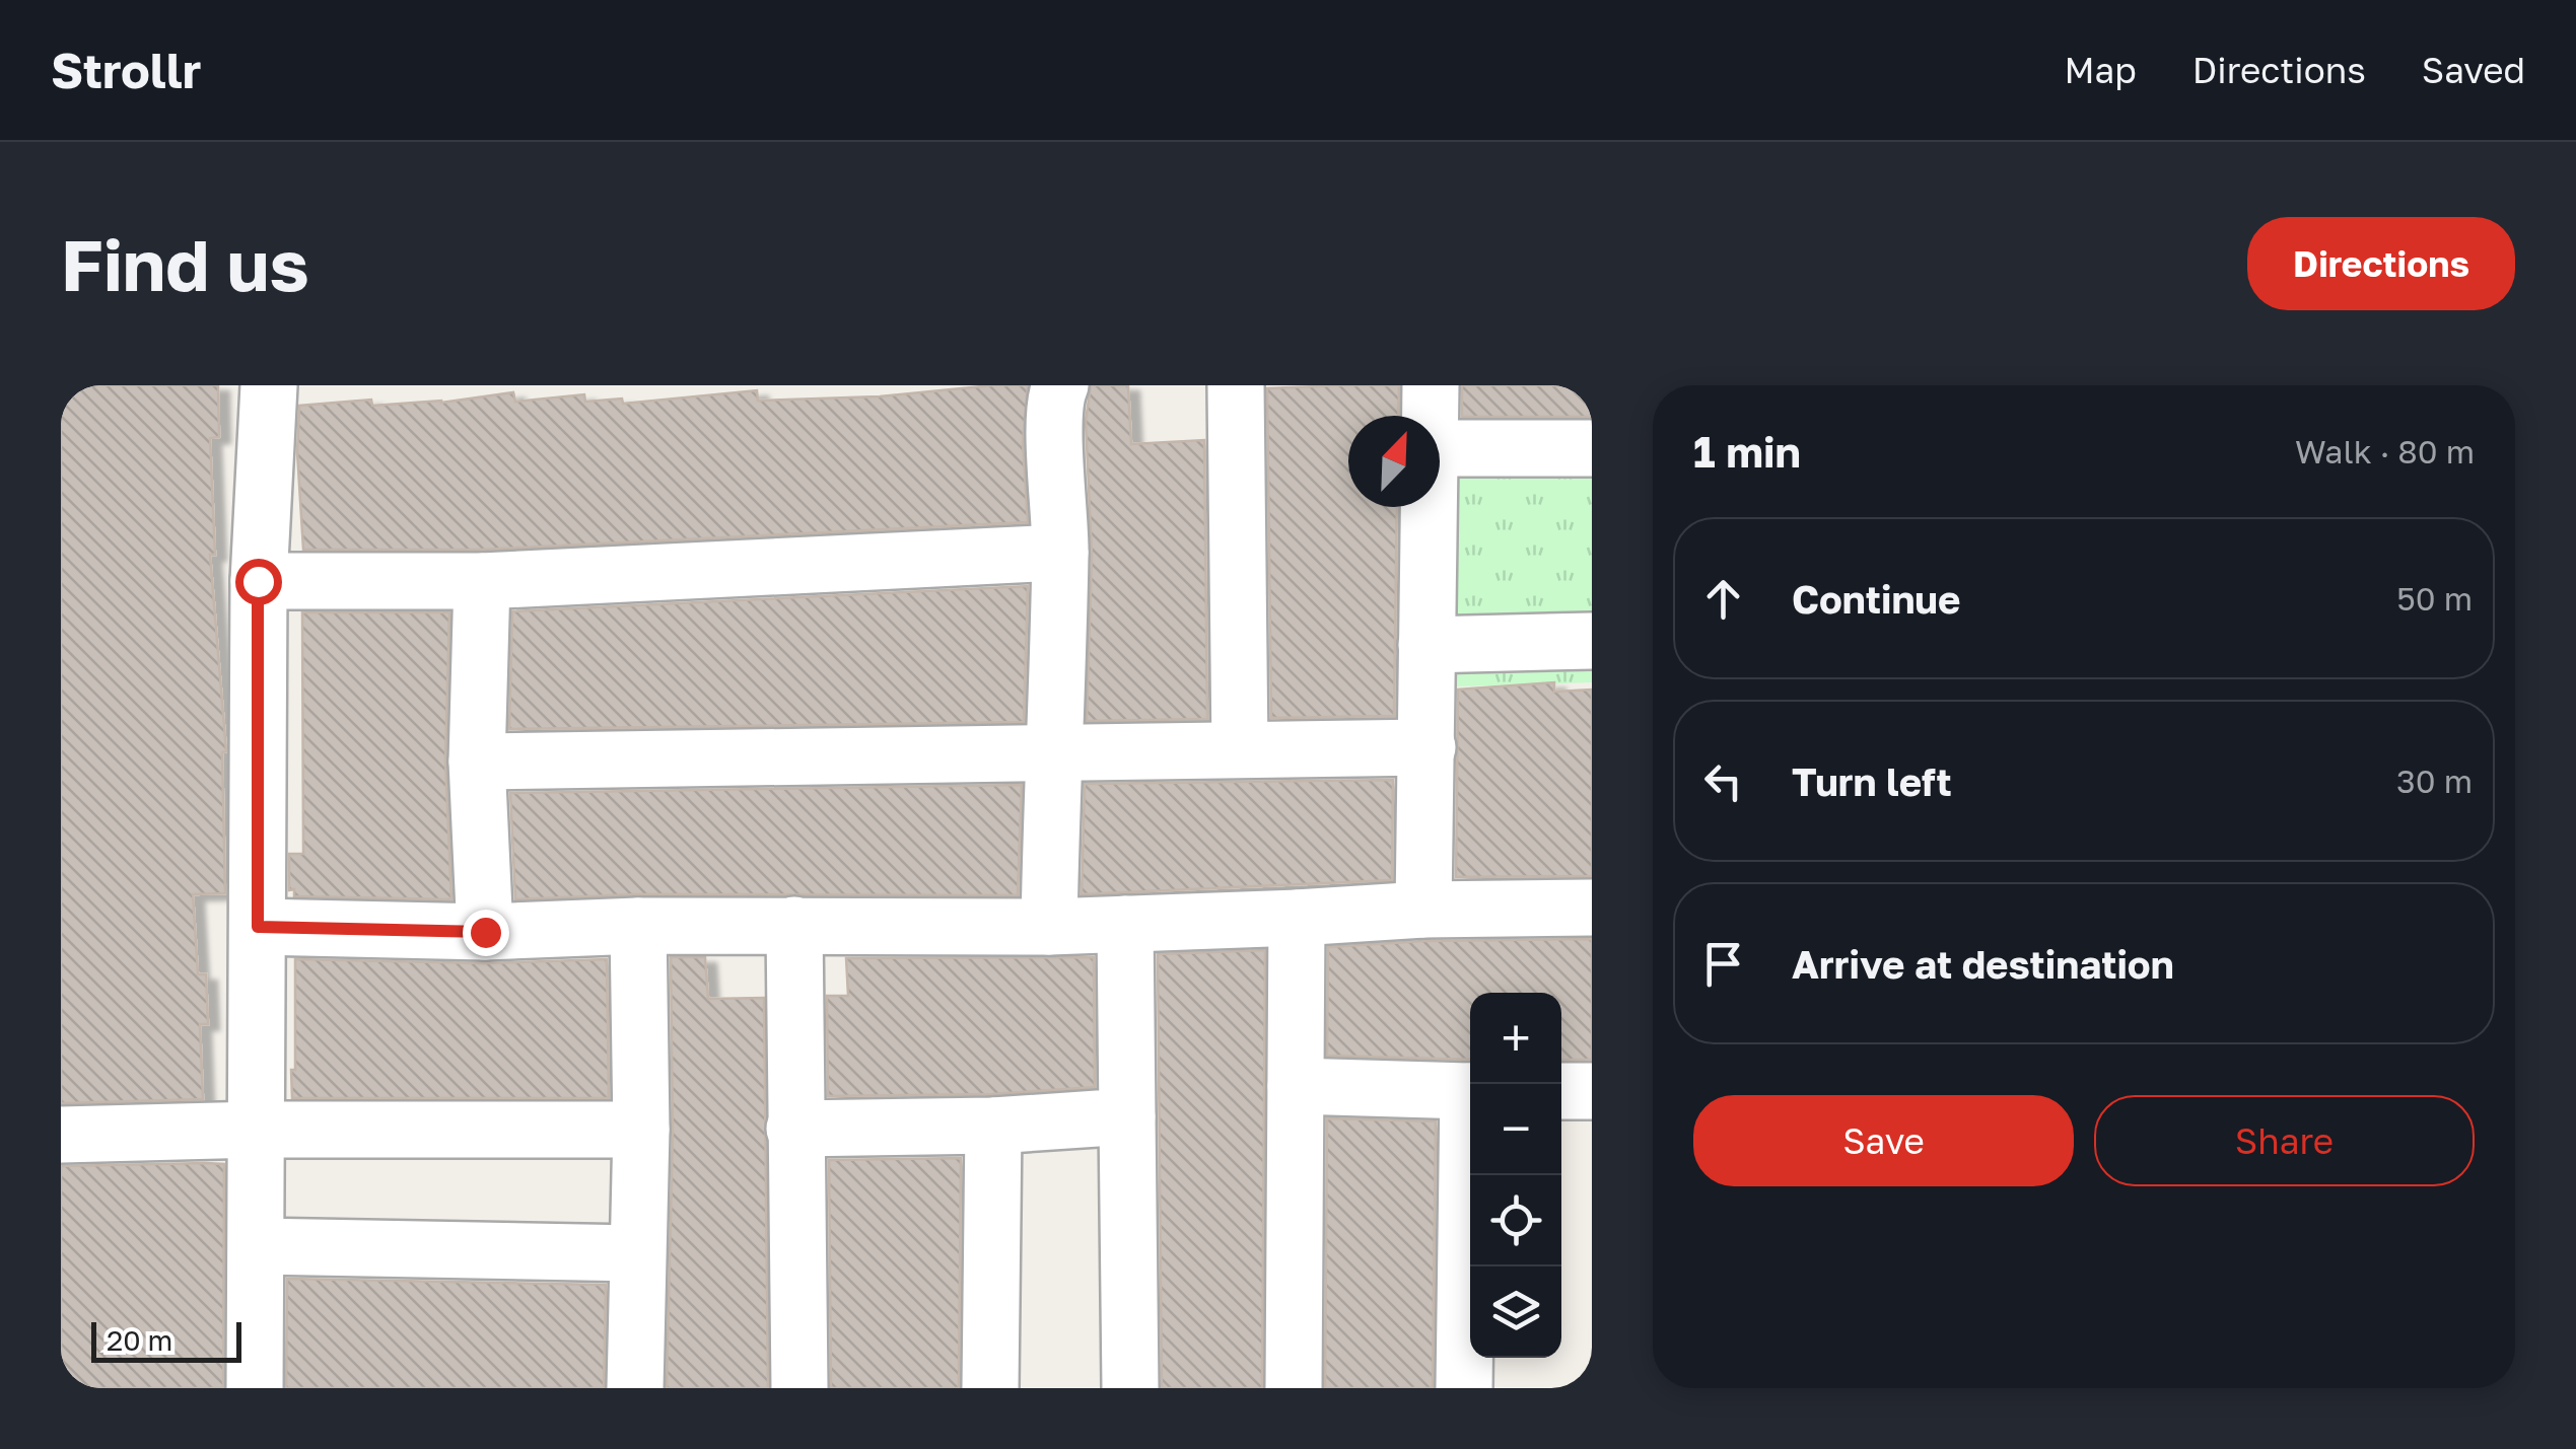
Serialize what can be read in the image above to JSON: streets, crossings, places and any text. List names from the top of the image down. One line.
{"scale_bar":"20 m","north":"top right","page":{"header":"Strollr","nav":["Map","Directions","Saved"],"buttons":["Directions",["Save","Share"]],"title":"Find us","heading":["1 min","Walk · 80 m"],"list":[["Continue","50 m"],["Turn left","30 m"],"Arrive at destination"],"map_buttons":["+","−"],"scale":"20 m"}}
